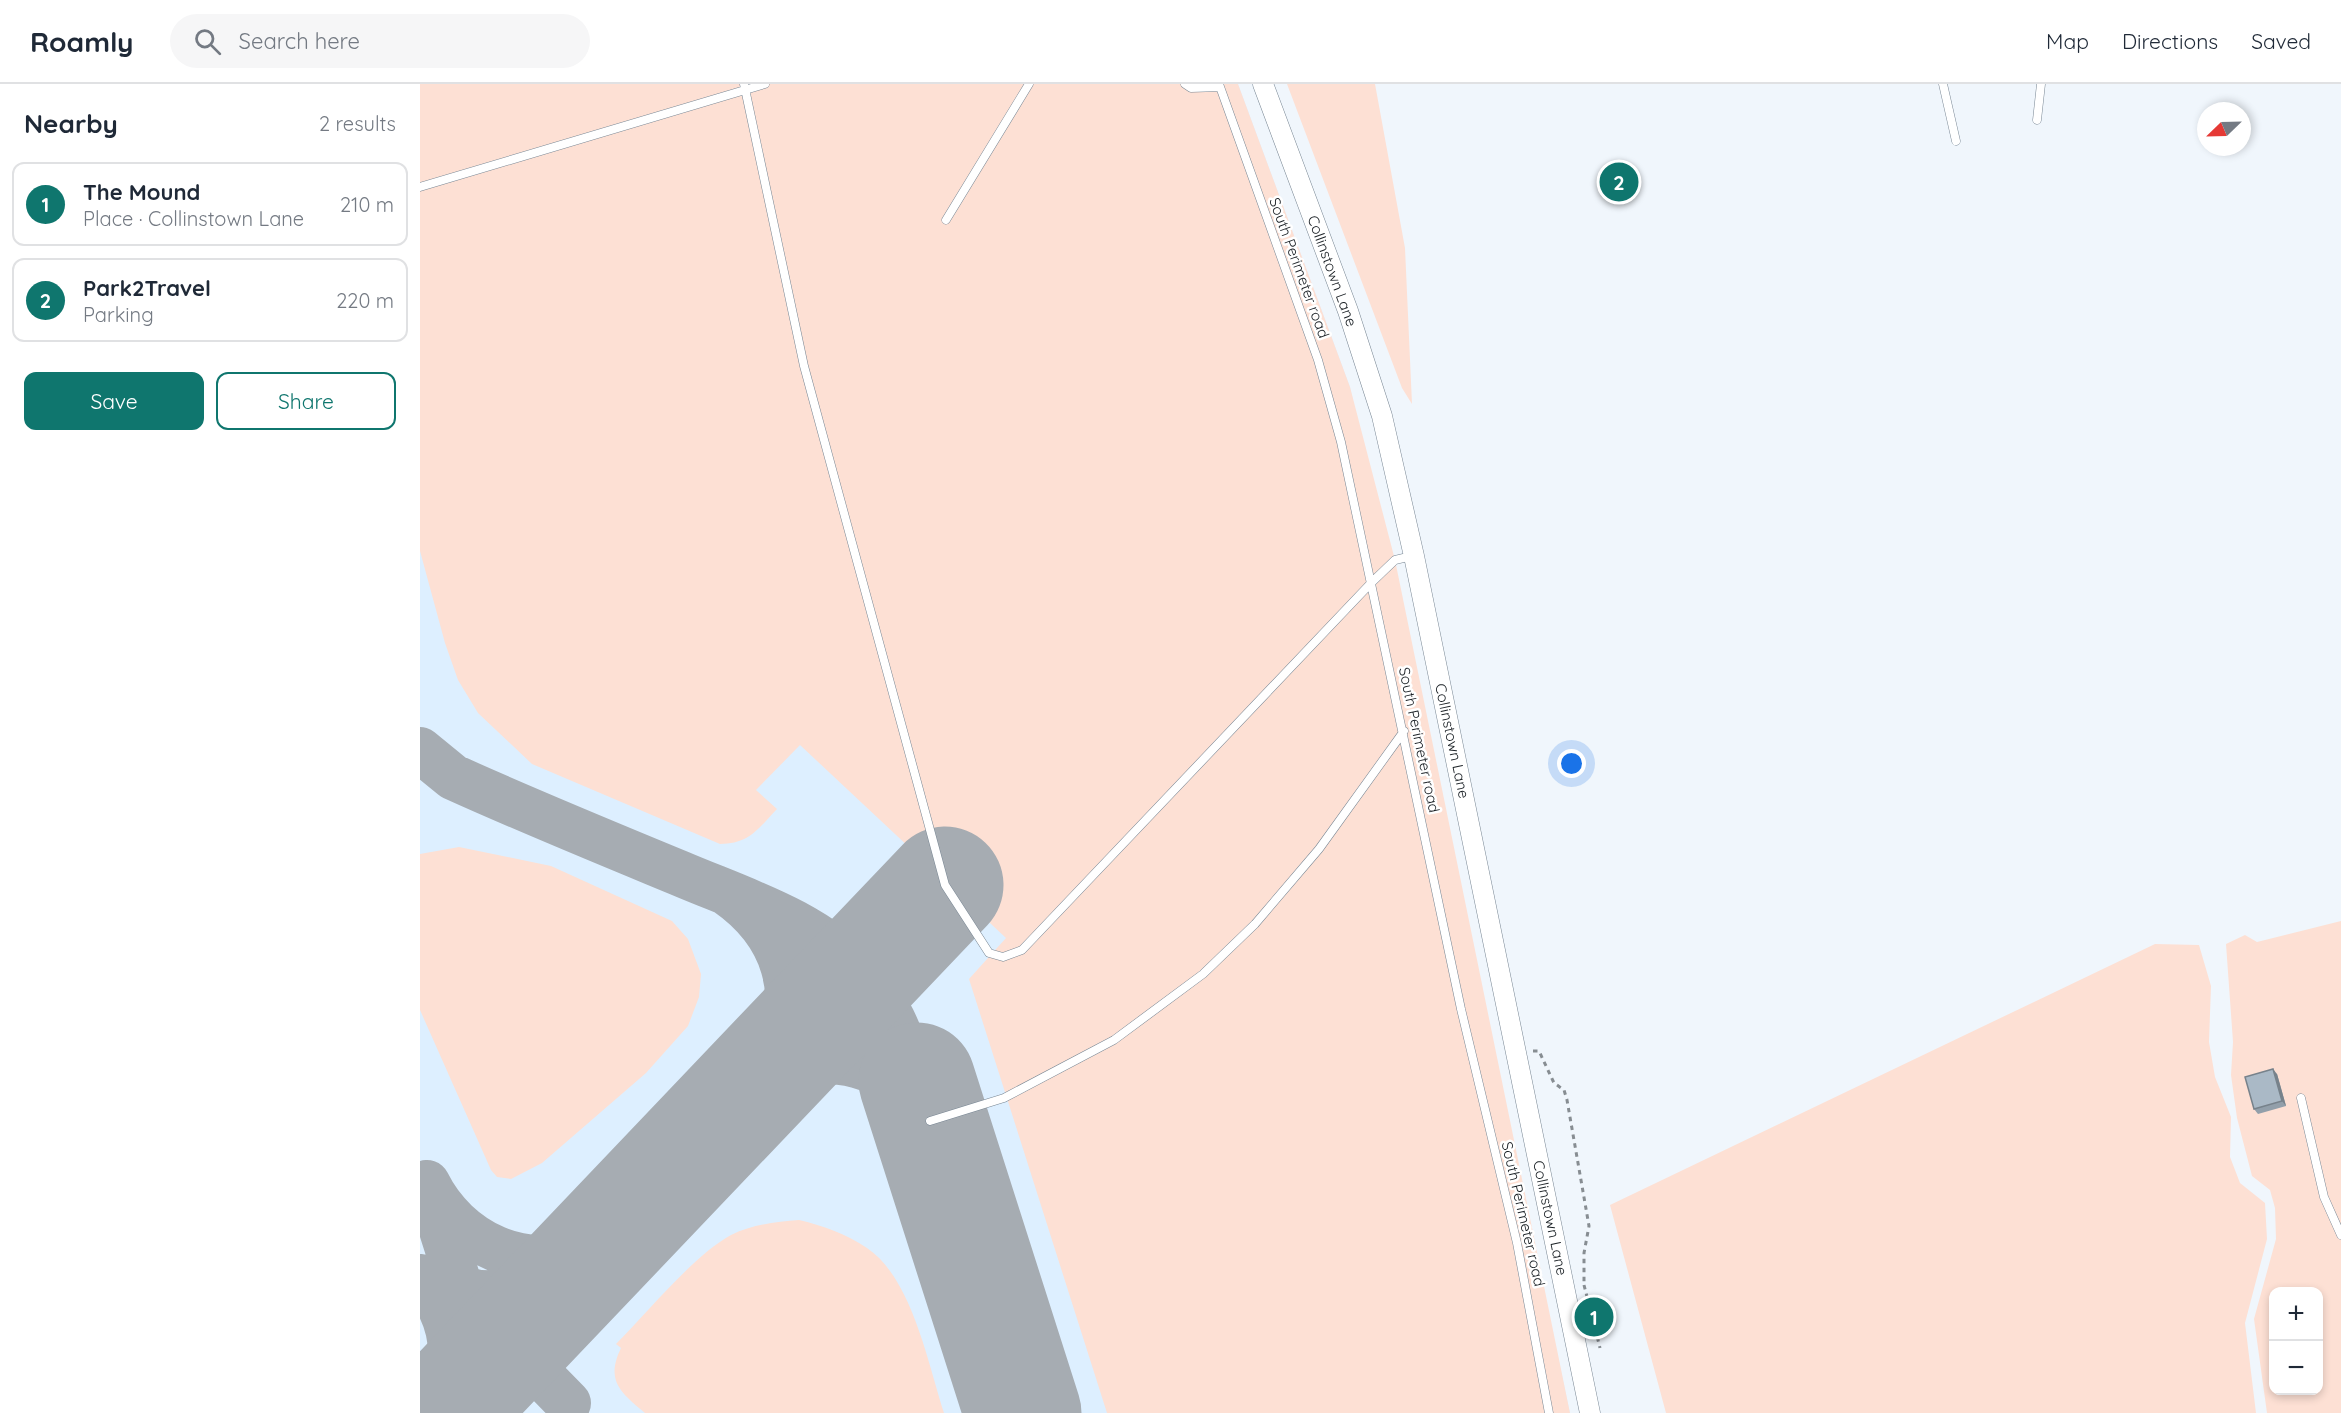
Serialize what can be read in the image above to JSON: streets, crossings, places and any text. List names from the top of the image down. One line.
{"streets":{"street":["Collinstown Lane"],"lane":["South Perimeter road"]},"north":"bottom left","page":{"header":"Roamly","search":"Search here","nav":["Map","Directions","Saved"],"heading":["Nearby","2 results"],"pins":["2","1"],"list":[{"mark":"1","name":"The Mound","note":"Place · Collinstown Lane","value":"210 m"},{"mark":"2","name":"Park2Travel","note":"Parking","value":"220 m"}],"buttons":["Save","Share"],"map_buttons":["+","−"]}}
